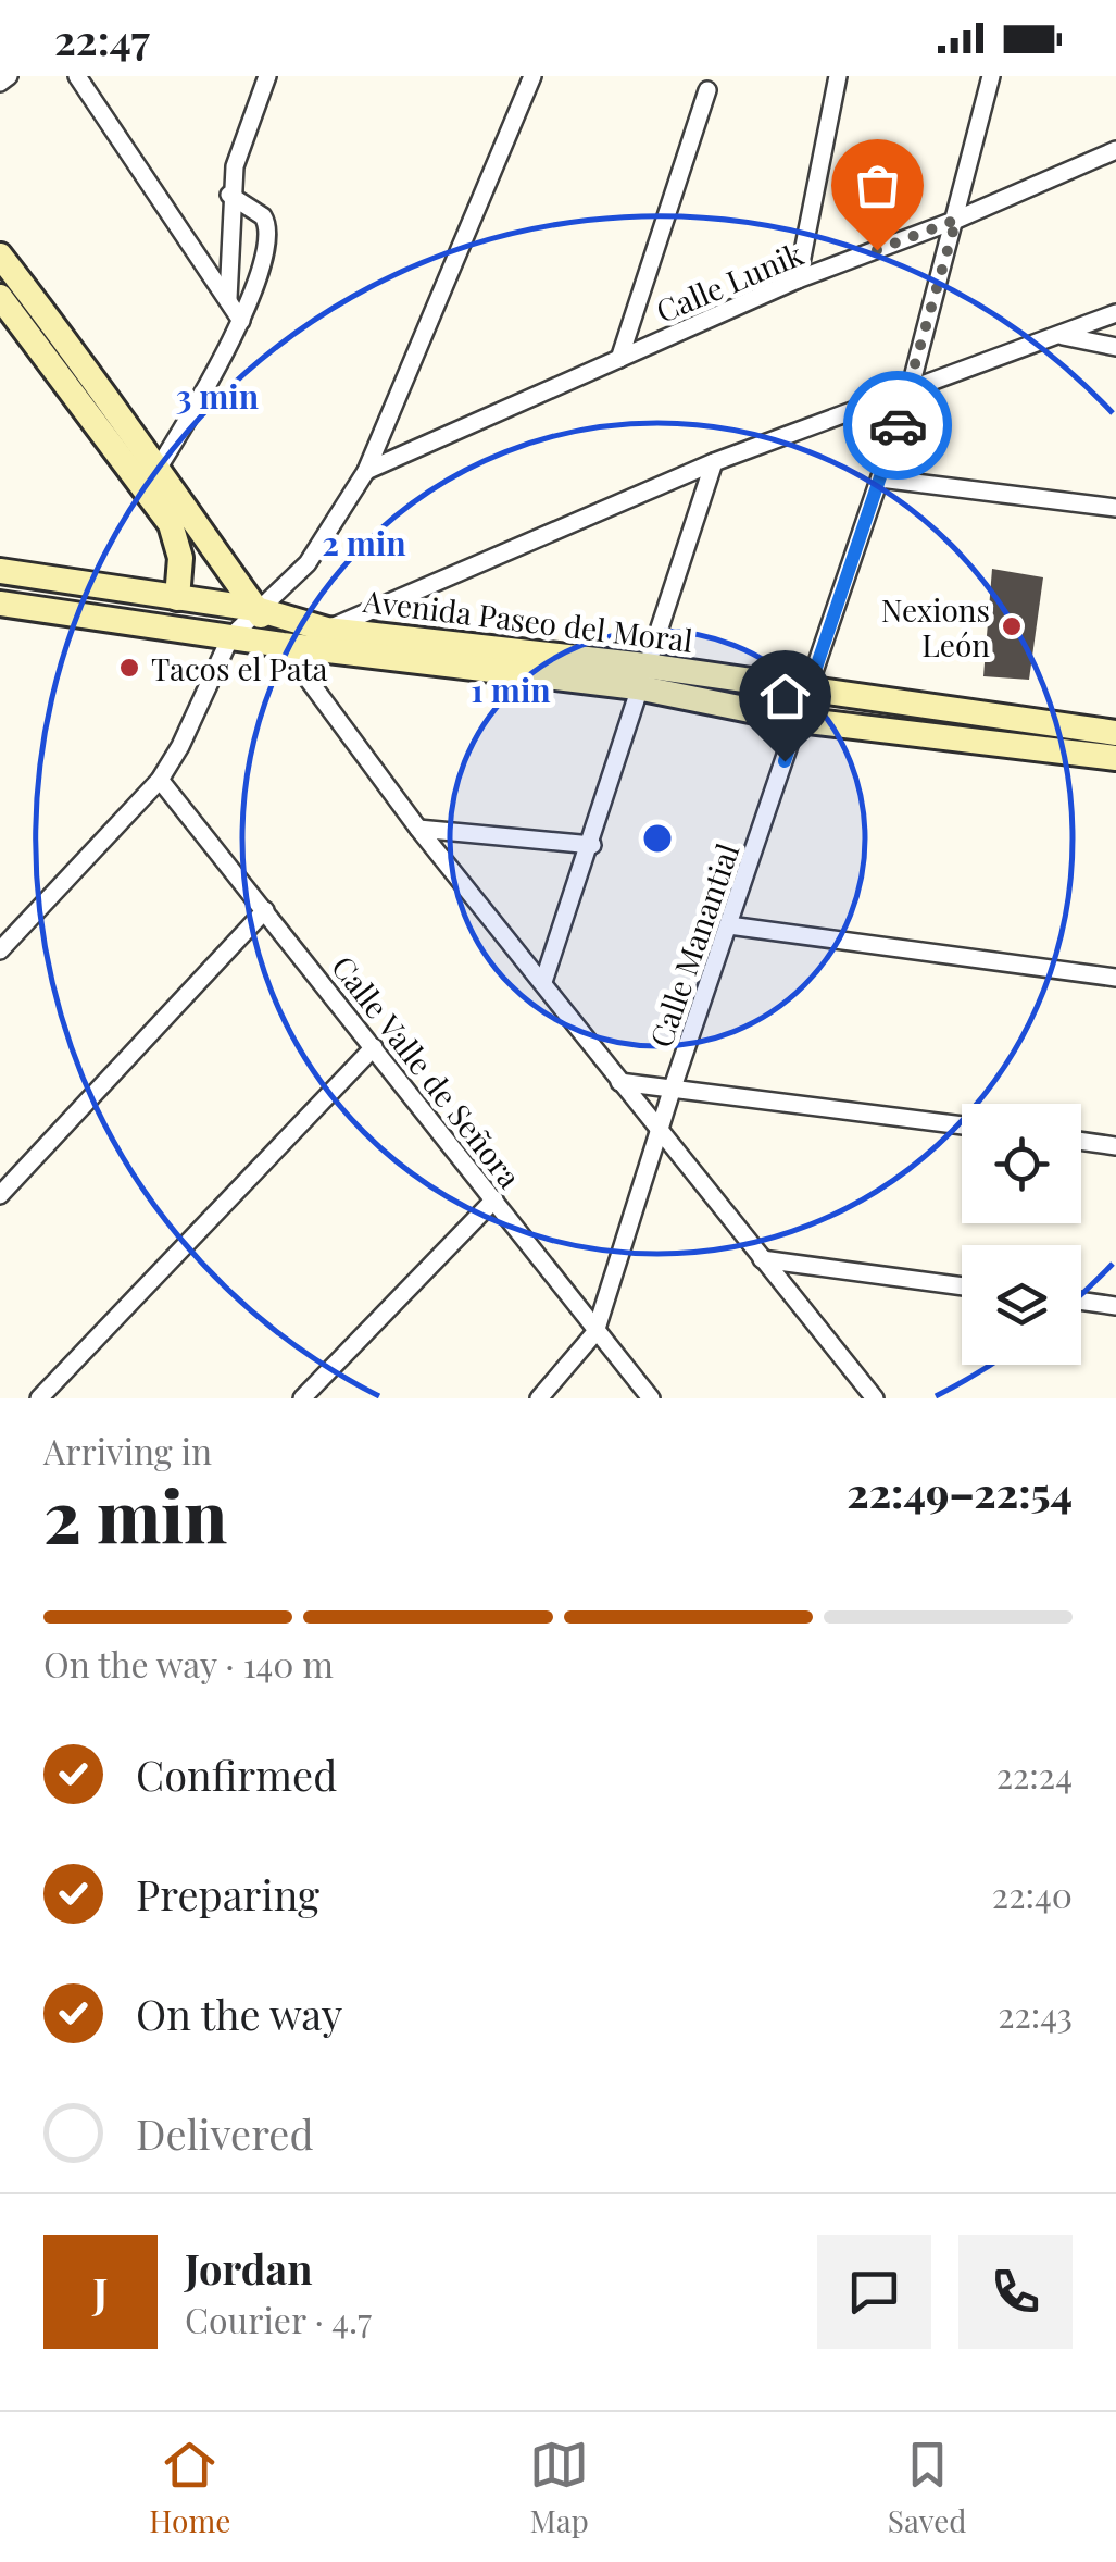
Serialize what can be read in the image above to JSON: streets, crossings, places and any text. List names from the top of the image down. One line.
{"streets":{"street":["Calle Lunik","Avenida Paseo del Moral","Calle Manantial","Calle Valle de Señora"]},"crossings":[["Calle Lunik","Calle Manantial"],["Avenida Paseo del Moral","Calle Manantial"],["Calle Manantial","Calle Valle de Señora"]],"places":["Nexions León","Tacos el Pata"],"page":{"status":"22:47","heading":["2 min","Arriving in","22:49–22:54"],"panel":["Jordan","Courier · 4.7"],"bar":"On the way · 140 m","list":[["Confirmed","22:24"],["Preparing","22:40"],["On the way","22:43"],"Delivered"],"round":"J","tabs":["Home","Map","Saved"]},"rings":["3 min","2 min","1 min"]}
